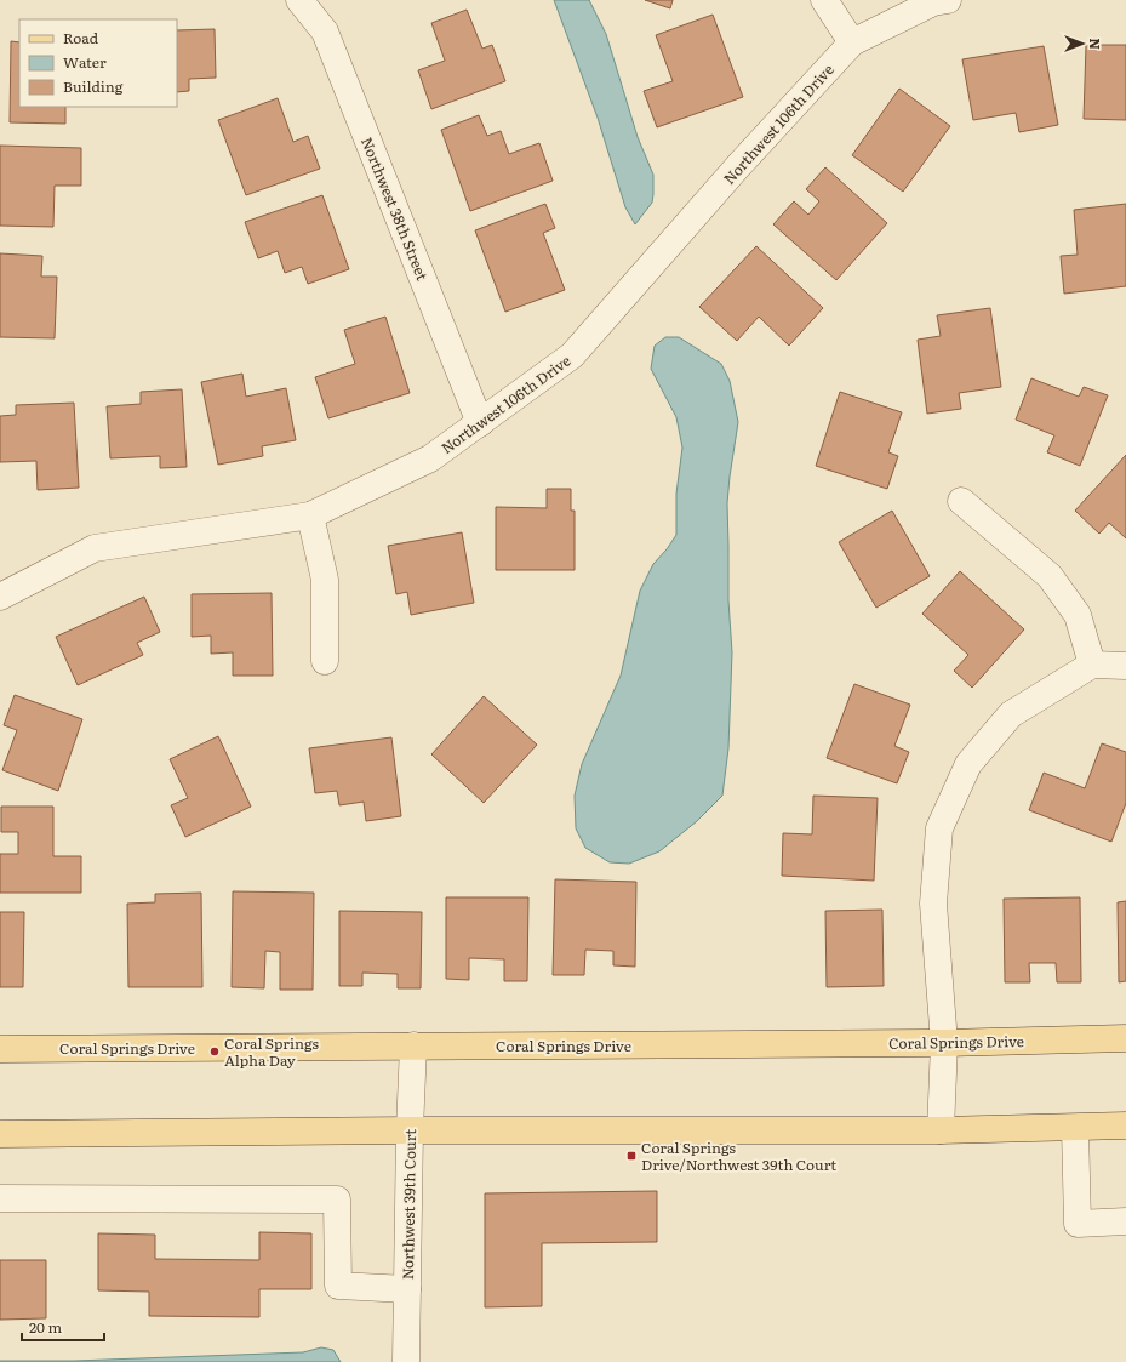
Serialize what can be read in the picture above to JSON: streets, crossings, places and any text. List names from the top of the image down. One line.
{"streets":{"main road":["Coral Springs Drive"],"street":["Northwest 106th Drive","Northwest 38th Street","Northwest 39th Court"]},"crossings":[["Northwest 106th Drive","Northwest 38th Street"],["Coral Springs Drive","Northwest 39th Court"]],"places":{"other":["Coral Springs Alpha Day"],"transit":["Coral Springs Drive/Northwest 39th Court"]},"legend":["Road","Water","Building"],"scale_bar":"20 m","north":"right"}
